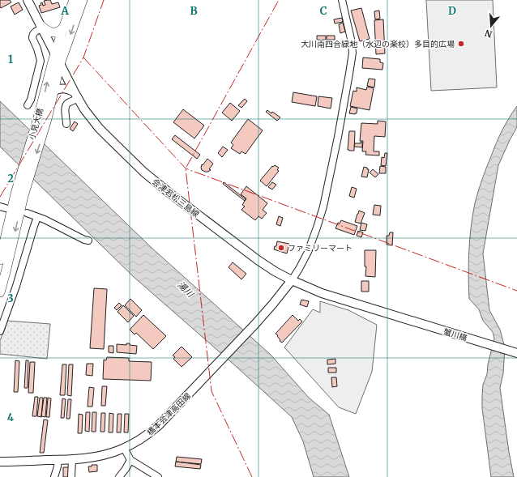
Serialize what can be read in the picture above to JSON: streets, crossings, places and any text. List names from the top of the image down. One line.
{"streets":{"highway":["小見大橋"],"main road":["会津若松三島線","蟹川橋","橋本会津高田線"]},"crossings":[["小見大橋","会津若松三島線"],["会津若松三島線","蟹川橋"],["会津若松三島線","橋本会津高田線"]],"water":["湯川"],"places":["大川南四合緑地（水辺の楽校）多目的広場","ファミリーマート"],"north":"bottom","grid":{"columns":["A","B","C","D"],"rows":["1","2","3","4"]}}
